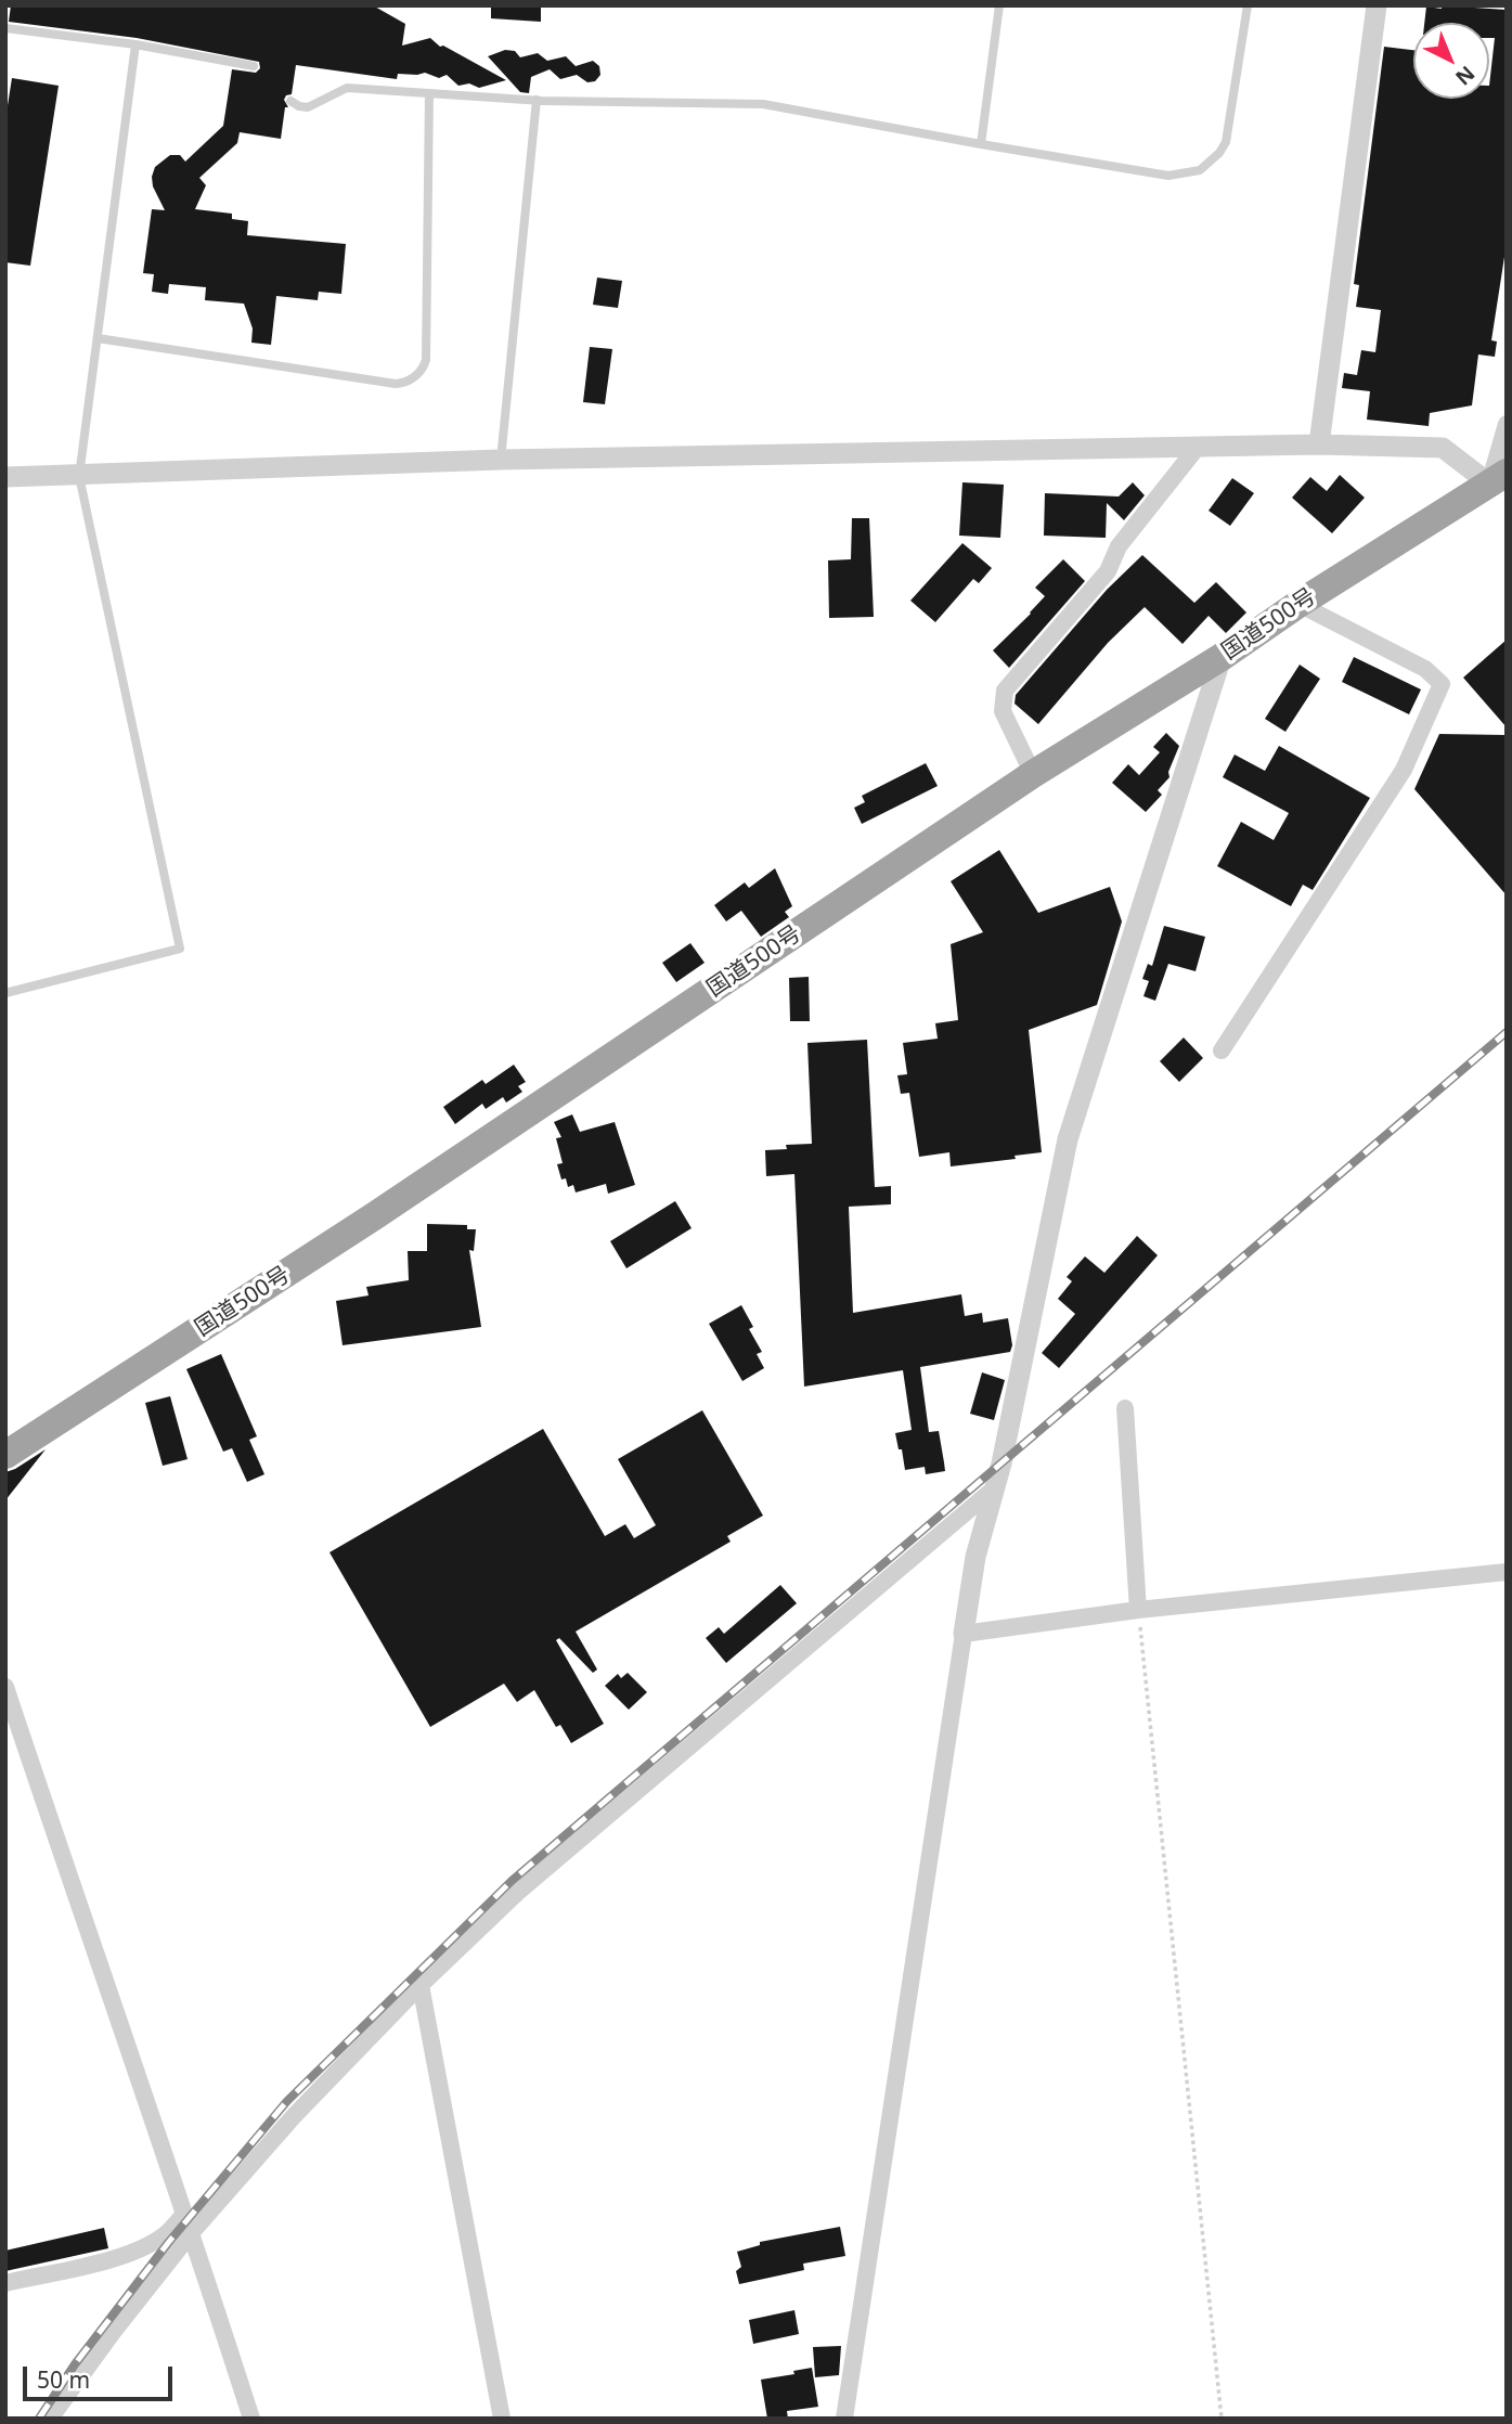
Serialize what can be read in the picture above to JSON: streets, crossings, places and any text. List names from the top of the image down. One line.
{"streets":{"highway":["国道500号"]},"scale_bar":"50 m","north":"bottom right"}
